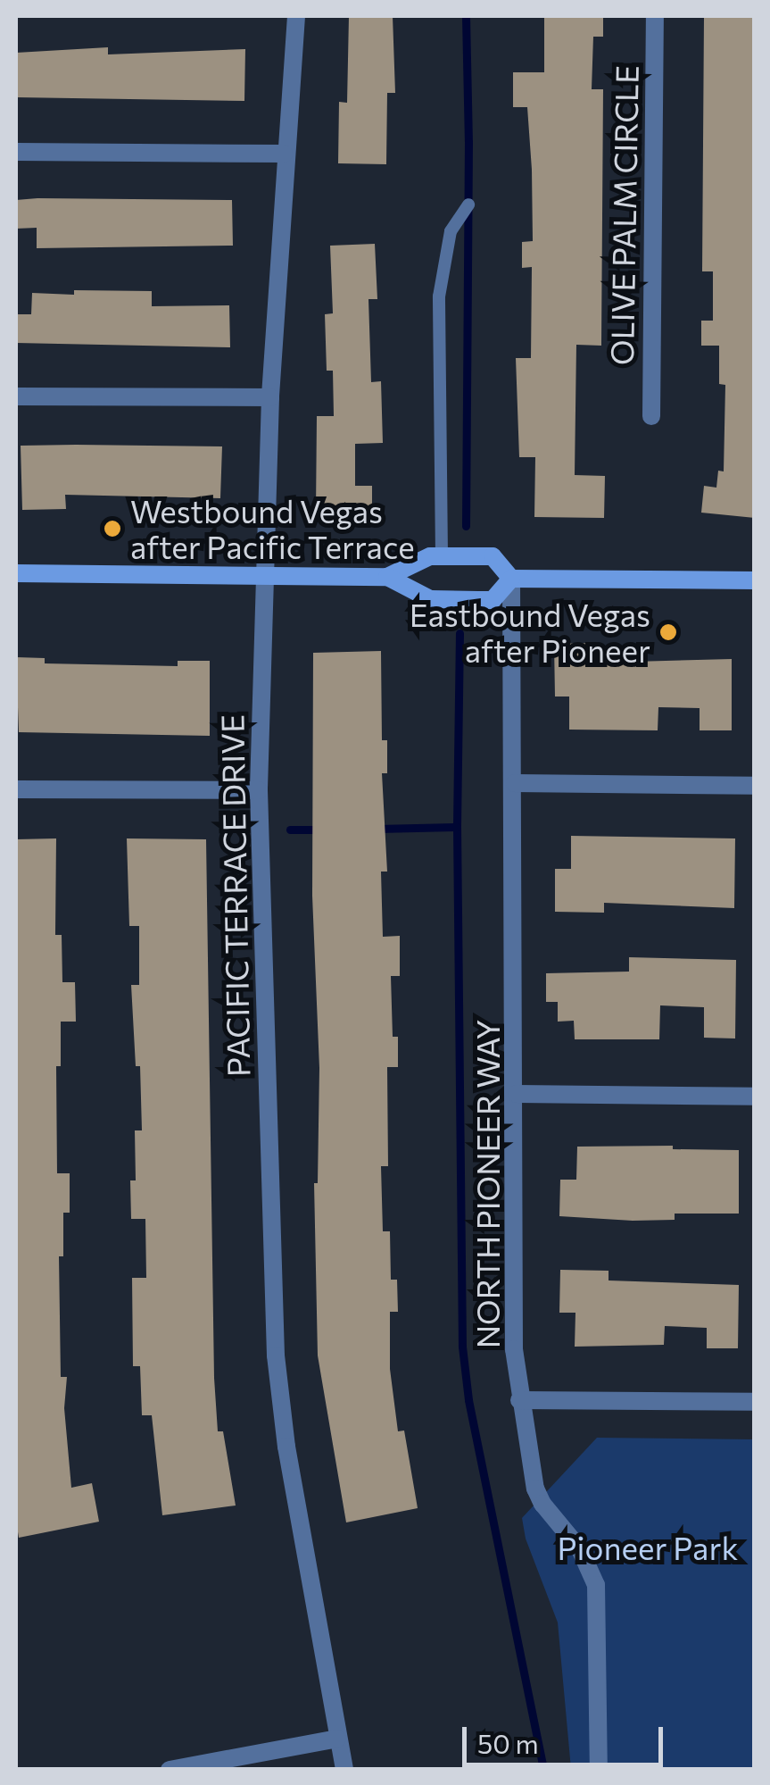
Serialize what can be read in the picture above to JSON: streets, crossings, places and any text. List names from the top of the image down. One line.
{"streets":{"street":["OLIVE PALM CIRCLE","PACIFIC TERRACE DRIVE","NORTH PIONEER WAY"]},"parks":["Pioneer Park"],"places":["Westbound Vegas after Pacific Terrace","Eastbound Vegas after Pioneer"],"scale_bar":"50 m"}
